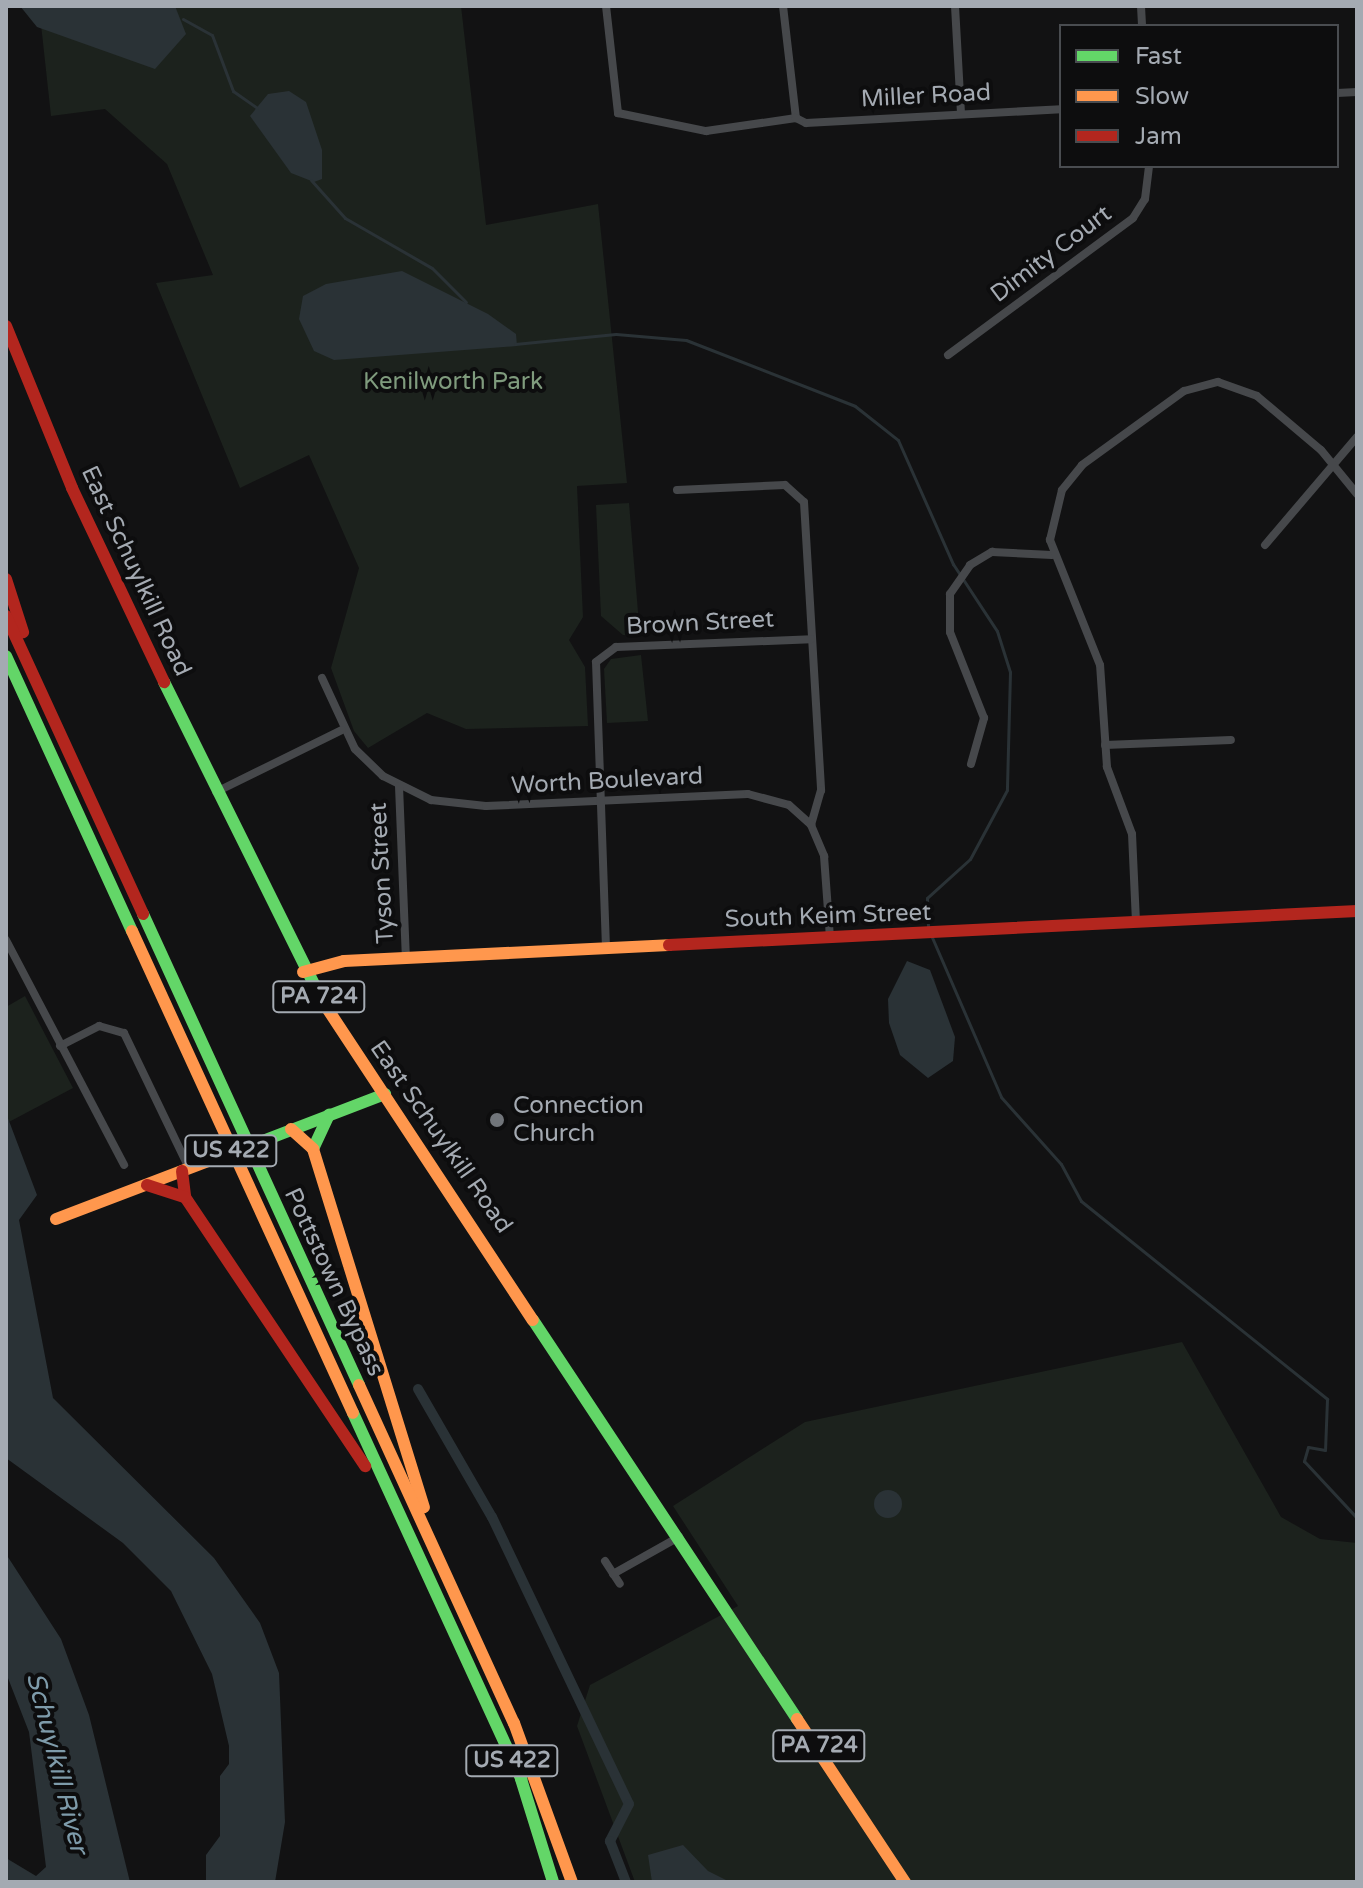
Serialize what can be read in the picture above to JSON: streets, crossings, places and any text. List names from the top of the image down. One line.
{"streets":{"main road":["East Schuylkill Road","South Keim Street","PA 724","US 422","Pottstown Bypass"],"street":["Miller Road","Dimity Court","Brown Street","Worth Boulevard","Tyson Street"]},"crossings":[["East Schuylkill Road","South Keim Street"],["Brown Street","Worth Boulevard"],["Worth Boulevard","Tyson Street"],["Tyson Street","South Keim Street"]],"water":["Schuylkill River"],"parks":["Kenilworth Park"],"places":["Connection Church"],"legend":["Fast","Slow","Jam"]}
